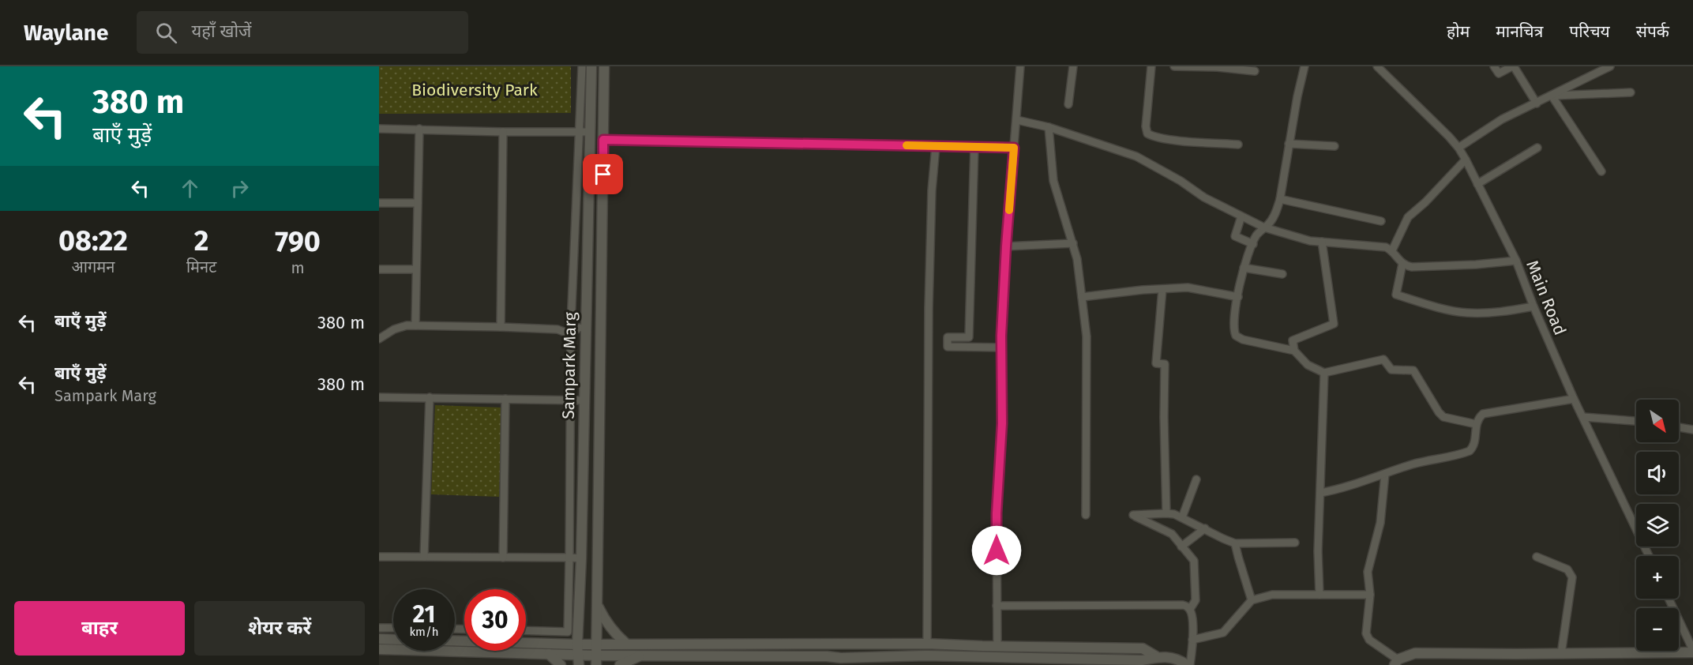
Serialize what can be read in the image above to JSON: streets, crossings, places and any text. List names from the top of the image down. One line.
{"streets":{"street":["Main Road","Sampark Marg"]},"parks":["Biodiversity Park"],"north":"bottom right","page":{"header":"Waylane","search":"यहाँ खोजें","nav":["होम","मानचित्र","परिचय","संपर्क"],"turn":["380 m","बाएँ मुड़ें"],"eta":["08:22","आगमन","2","मिनट","790","m"],"list":[{"name":"बाएँ मुड़ें","value":"380 m"},{"name":"बाएँ मुड़ें","note":"Sampark Marg","value":"380 m"}],"map_buttons":["+","−"],"speed":"21 km/h","limit":"30","buttons":["बाहर","शेयर करें"]}}
